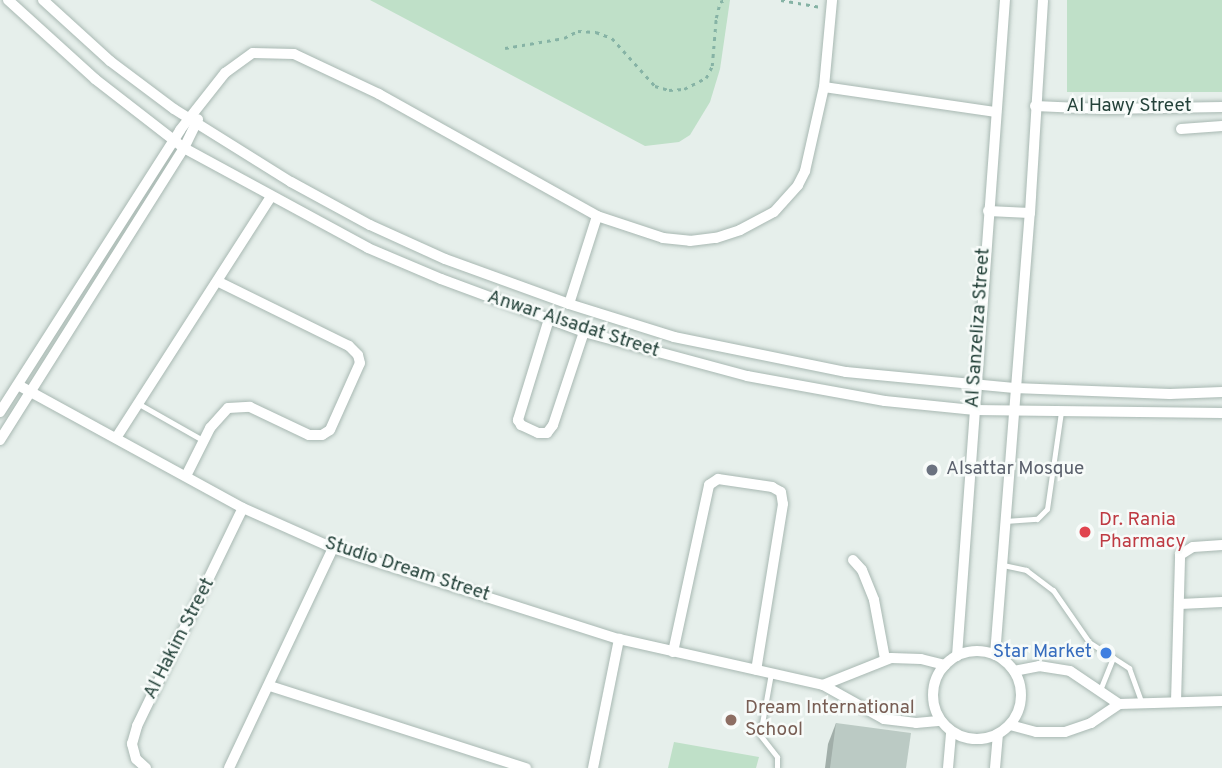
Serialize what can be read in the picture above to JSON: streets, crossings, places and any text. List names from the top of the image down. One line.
{"streets":{"street":["Al Hawy Street","Anwar Alsadat Street","Al Sanzeliza Street","Studio Dream Street","Al Hakim Street"]},"crossings":[["Al Hawy Street","Al Sanzeliza Street"],["Anwar Alsadat Street","Al Sanzeliza Street"],["Al Sanzeliza Street","Studio Dream Street"],["Studio Dream Street","Al Hakim Street"]],"places":["Alsattar Mosque","Dr. Rania Pharmacy","Star Market","Dream International School"]}
